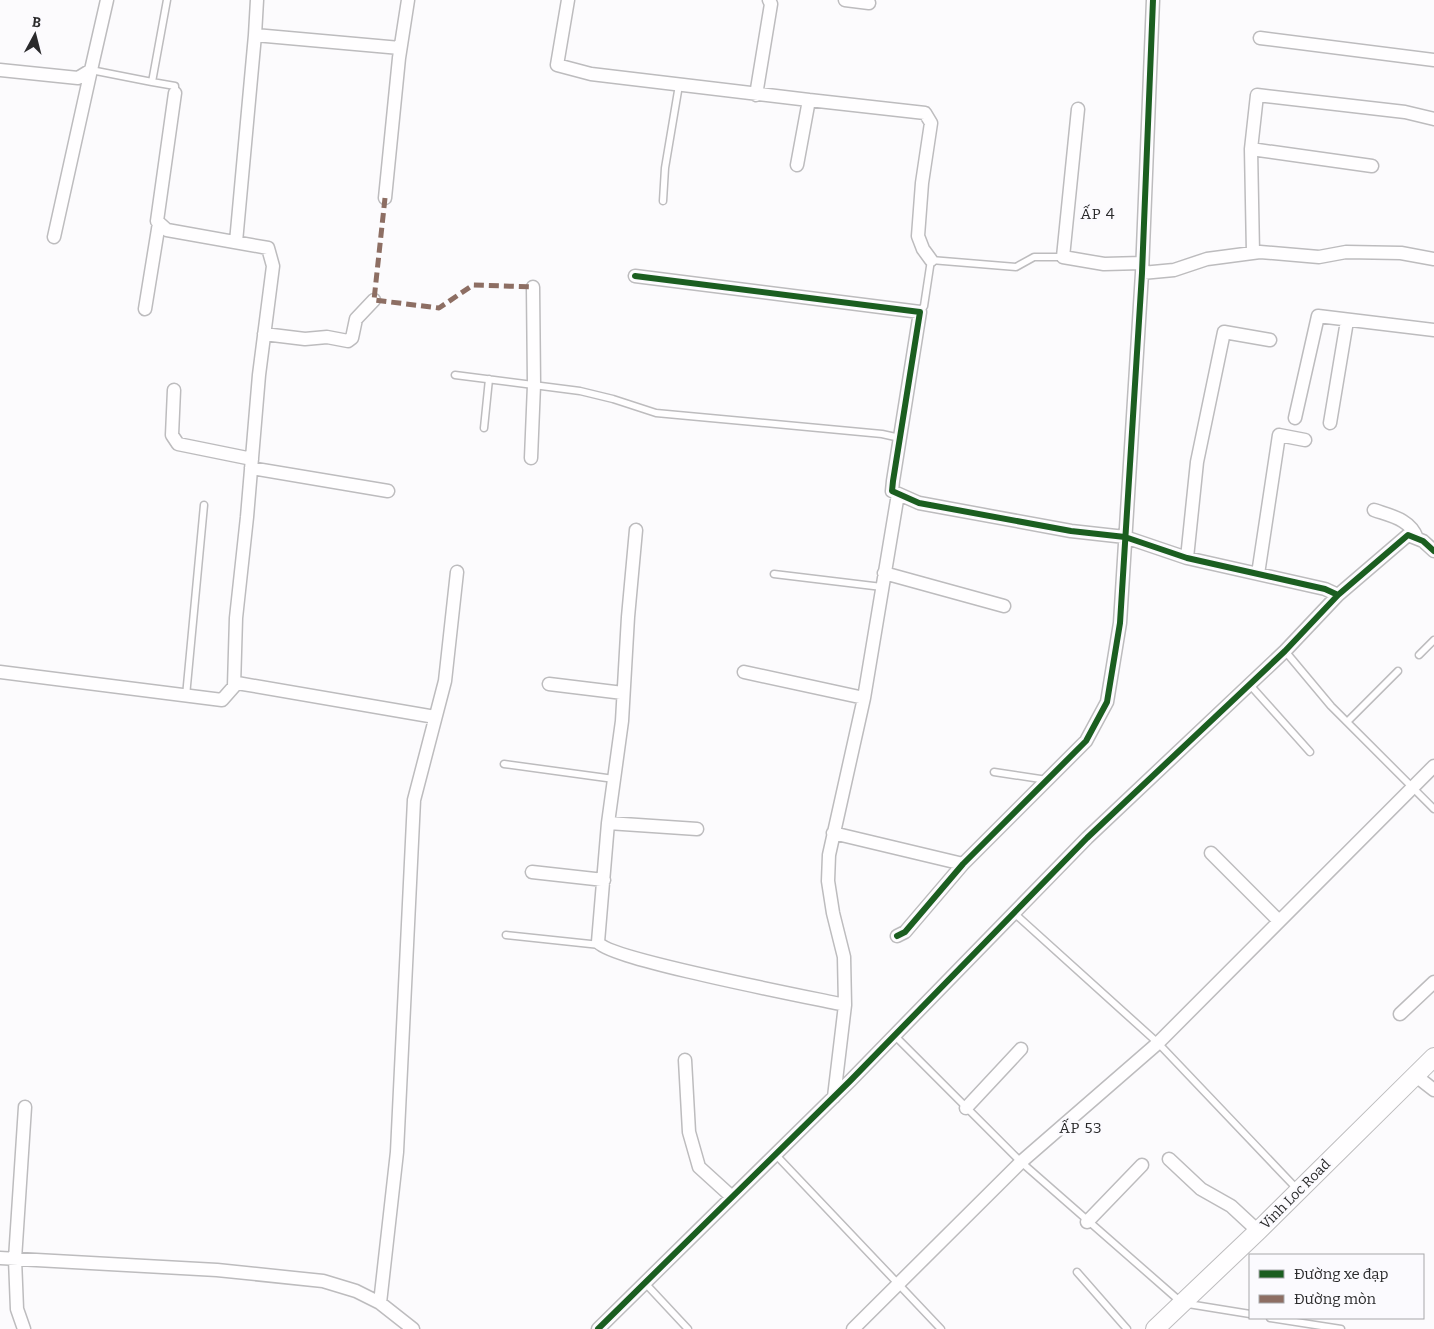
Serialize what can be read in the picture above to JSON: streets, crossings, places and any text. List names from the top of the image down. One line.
{"streets":{"main road":["Vinh Loc Road"]},"districts":["ẤP 4","ẤP 53"],"legend":["Đường xe đạp","Đường mòn"],"north":"top"}
